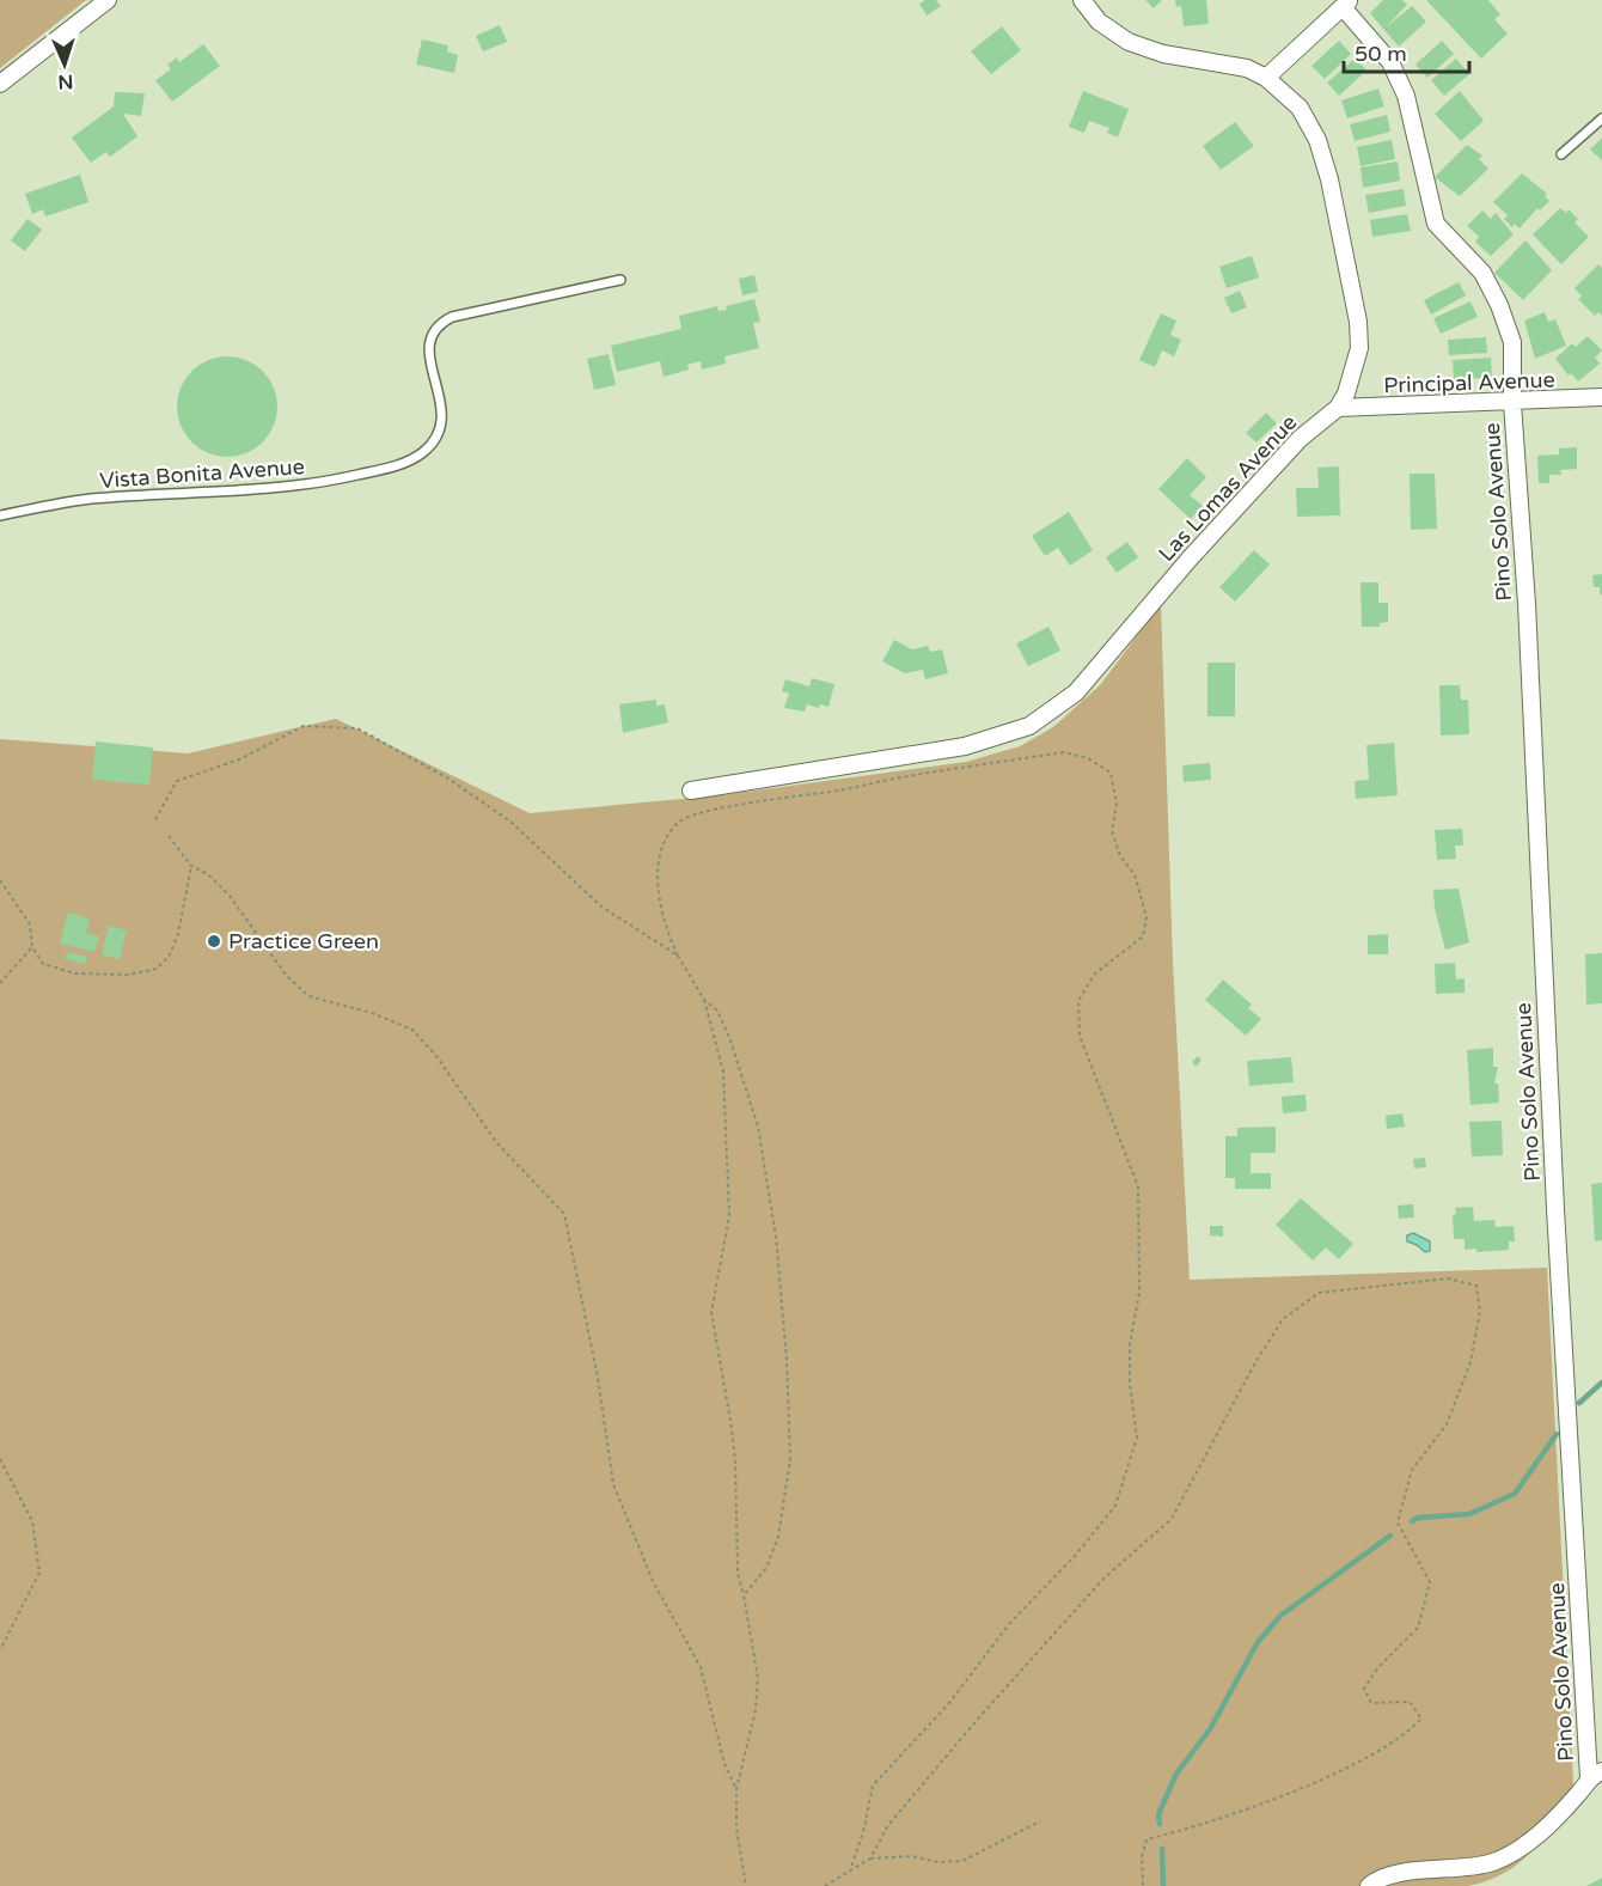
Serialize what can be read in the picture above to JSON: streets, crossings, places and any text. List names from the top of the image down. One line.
{"streets":{"street":["Principal Avenue","Las Lomas Avenue","Pino Solo Avenue"],"lane":["Vista Bonita Avenue"]},"crossings":[["Principal Avenue","Las Lomas Avenue"],["Principal Avenue","Pino Solo Avenue"]],"places":["Practice Green"],"scale_bar":"50 m","north":"bottom"}
